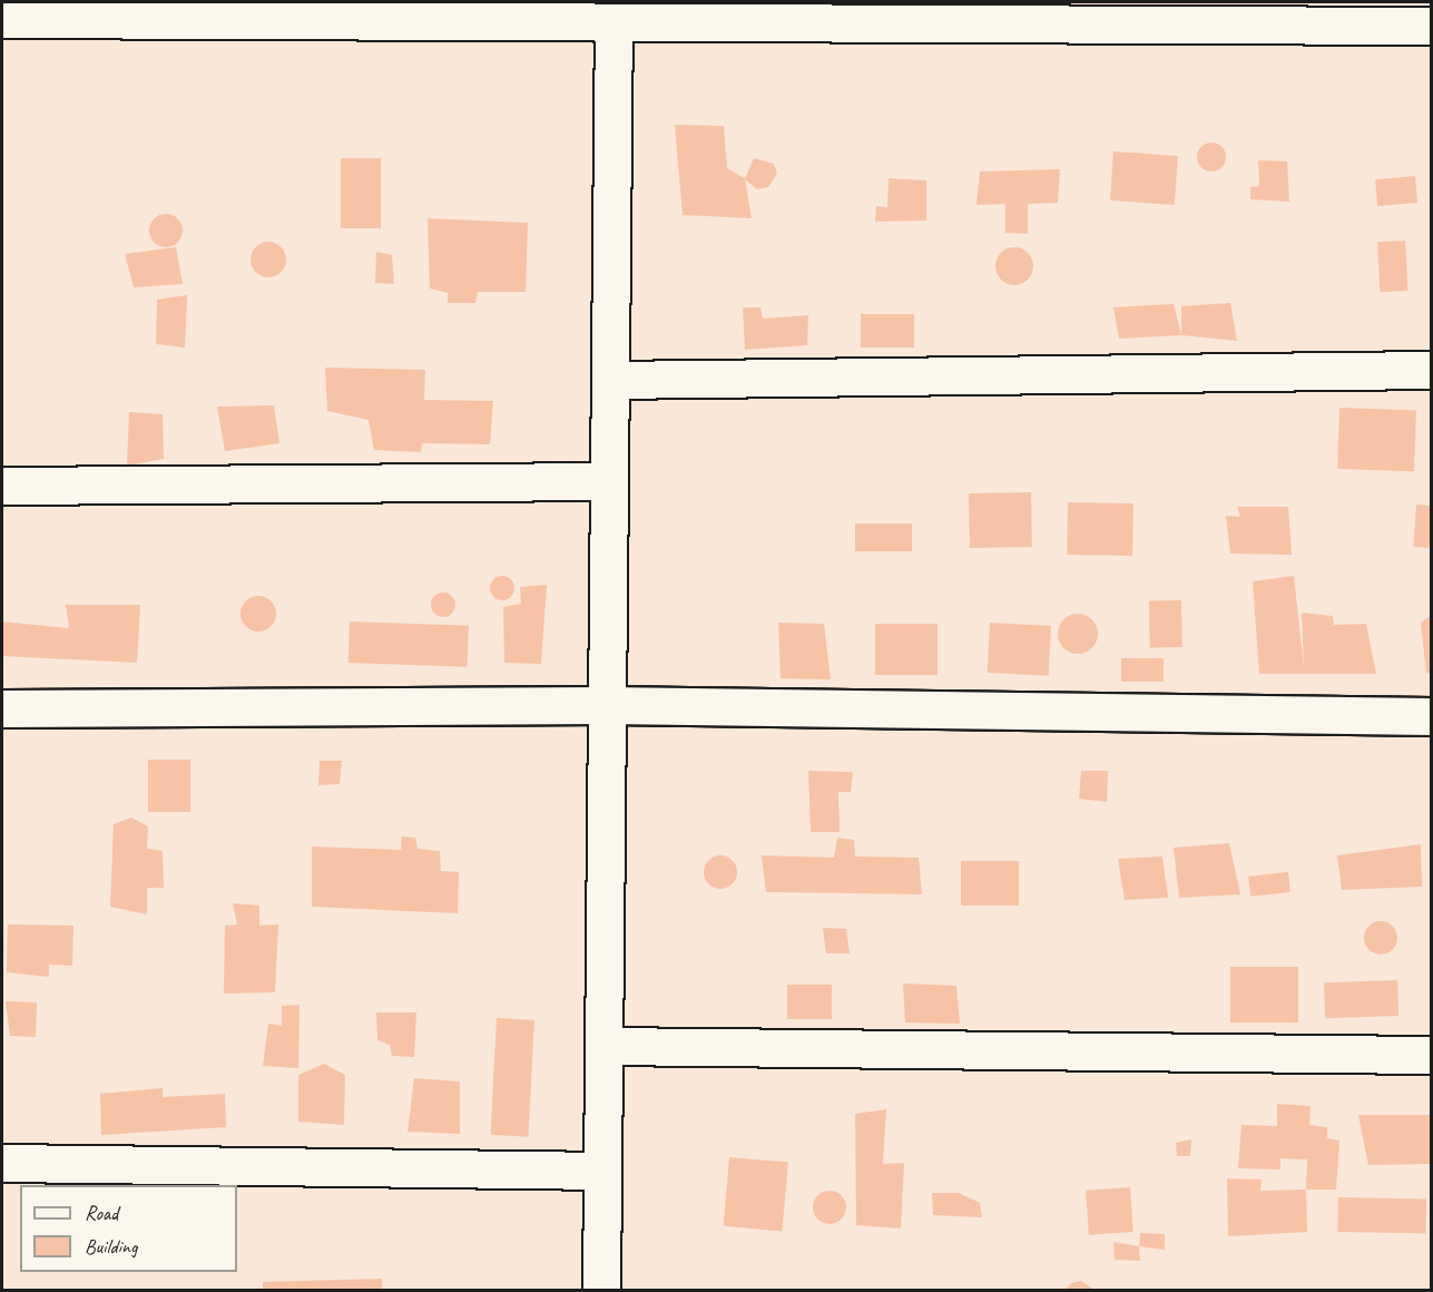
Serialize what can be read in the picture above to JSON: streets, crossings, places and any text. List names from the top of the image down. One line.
{"legend":["Road","Building"]}
